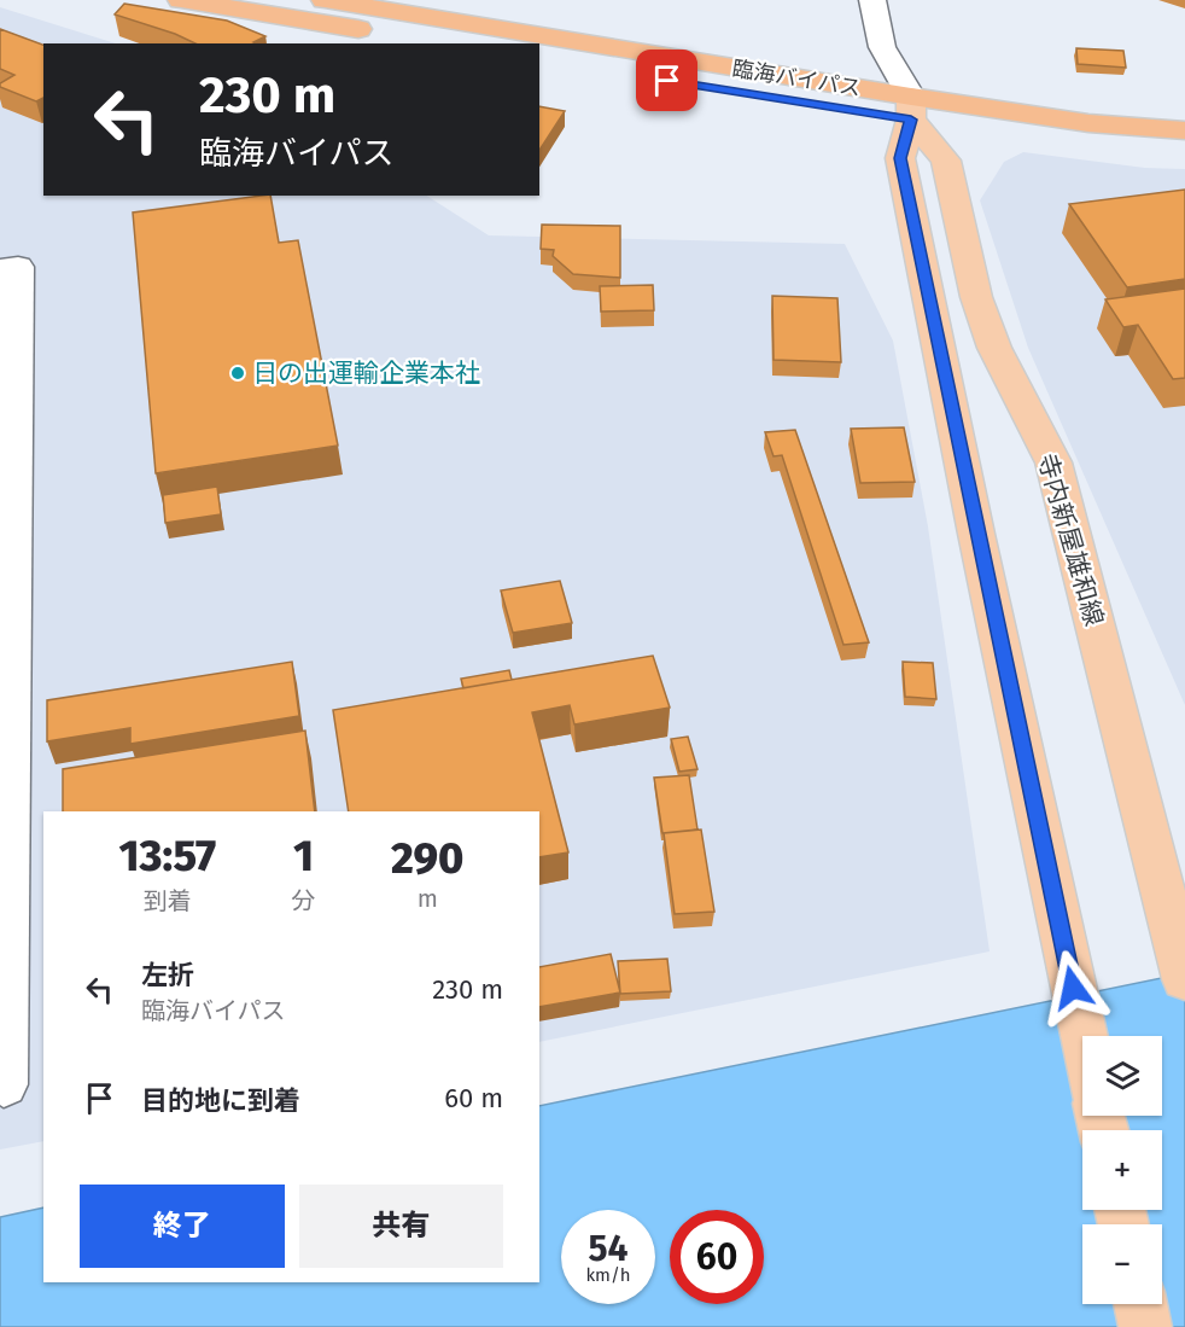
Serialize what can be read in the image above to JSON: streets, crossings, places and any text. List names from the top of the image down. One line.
{"streets":{"highway":["臨海バイパス"],"main road":["寺内新屋雄和線"]},"crossings":[["臨海バイパス","寺内新屋雄和線"]],"places":["日の出運輸企業本社"],"page":{"turn":["230 m","臨海バイパス"],"eta":["13:57","到着","1","分","290","m"],"list":[{"name":"左折","note":"臨海バイパス","value":"230 m"},{"name":"目的地に到着","value":"60 m"}],"map_buttons":["+","−"],"buttons":["終了","共有"],"speed":"54 km/h","limit":"60"}}
